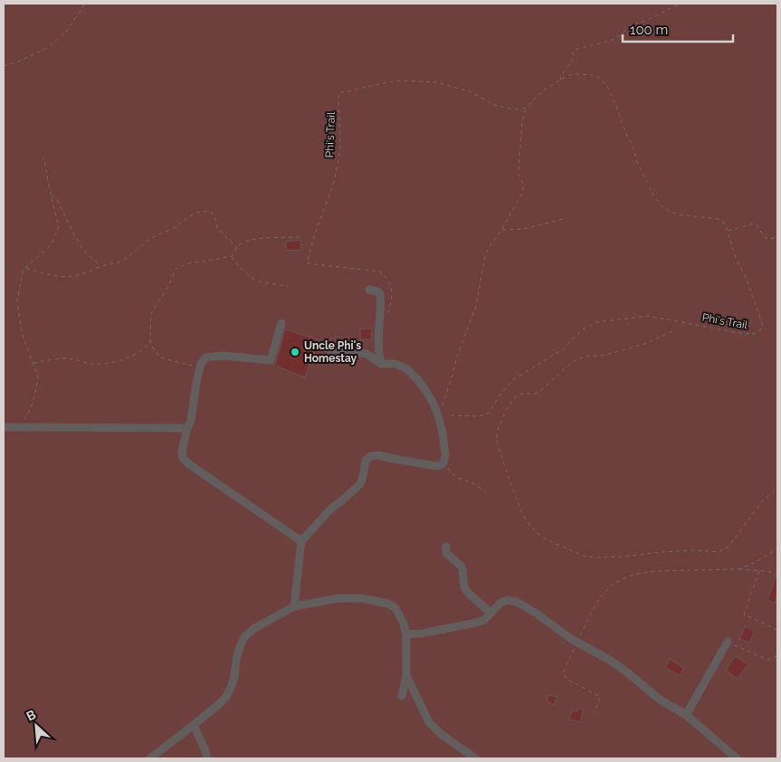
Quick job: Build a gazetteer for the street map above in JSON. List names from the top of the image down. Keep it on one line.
{"streets":{"path":["Phi's Trail"]},"places":["Uncle Phi's Homestay"],"scale_bar":"100 m","north":"top left"}
